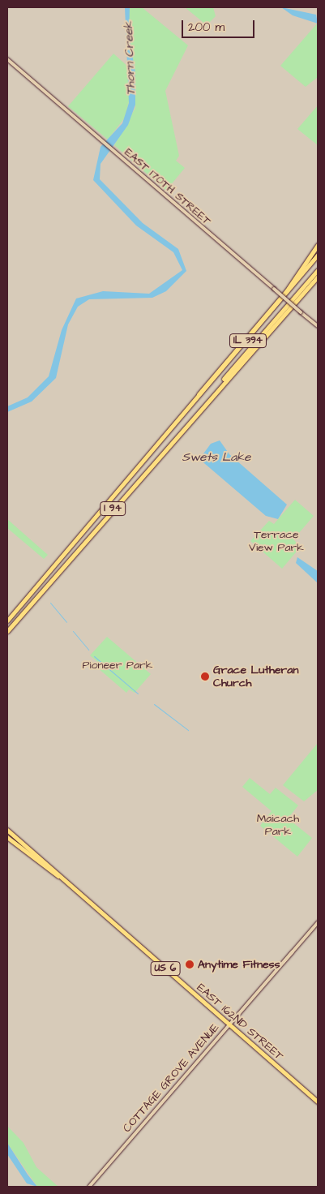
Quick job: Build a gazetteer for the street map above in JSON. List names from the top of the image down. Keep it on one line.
{"streets":{"highway":["IL 394","I 94"],"main road":["US 6","EAST 162ND STREET"],"street":["EAST 170TH STREET","COTTAGE GROVE AVENUE"]},"crossings":[["IL 394","I 94"],["EAST 162ND STREET","COTTAGE GROVE AVENUE"]],"water":["Thorn Creek","Swets Lake"],"parks":["Terrace View Park","Pioneer Park","Maicach Park"],"places":["Grace Lutheran Church","Anytime Fitness"],"scale_bar":"200 m"}
